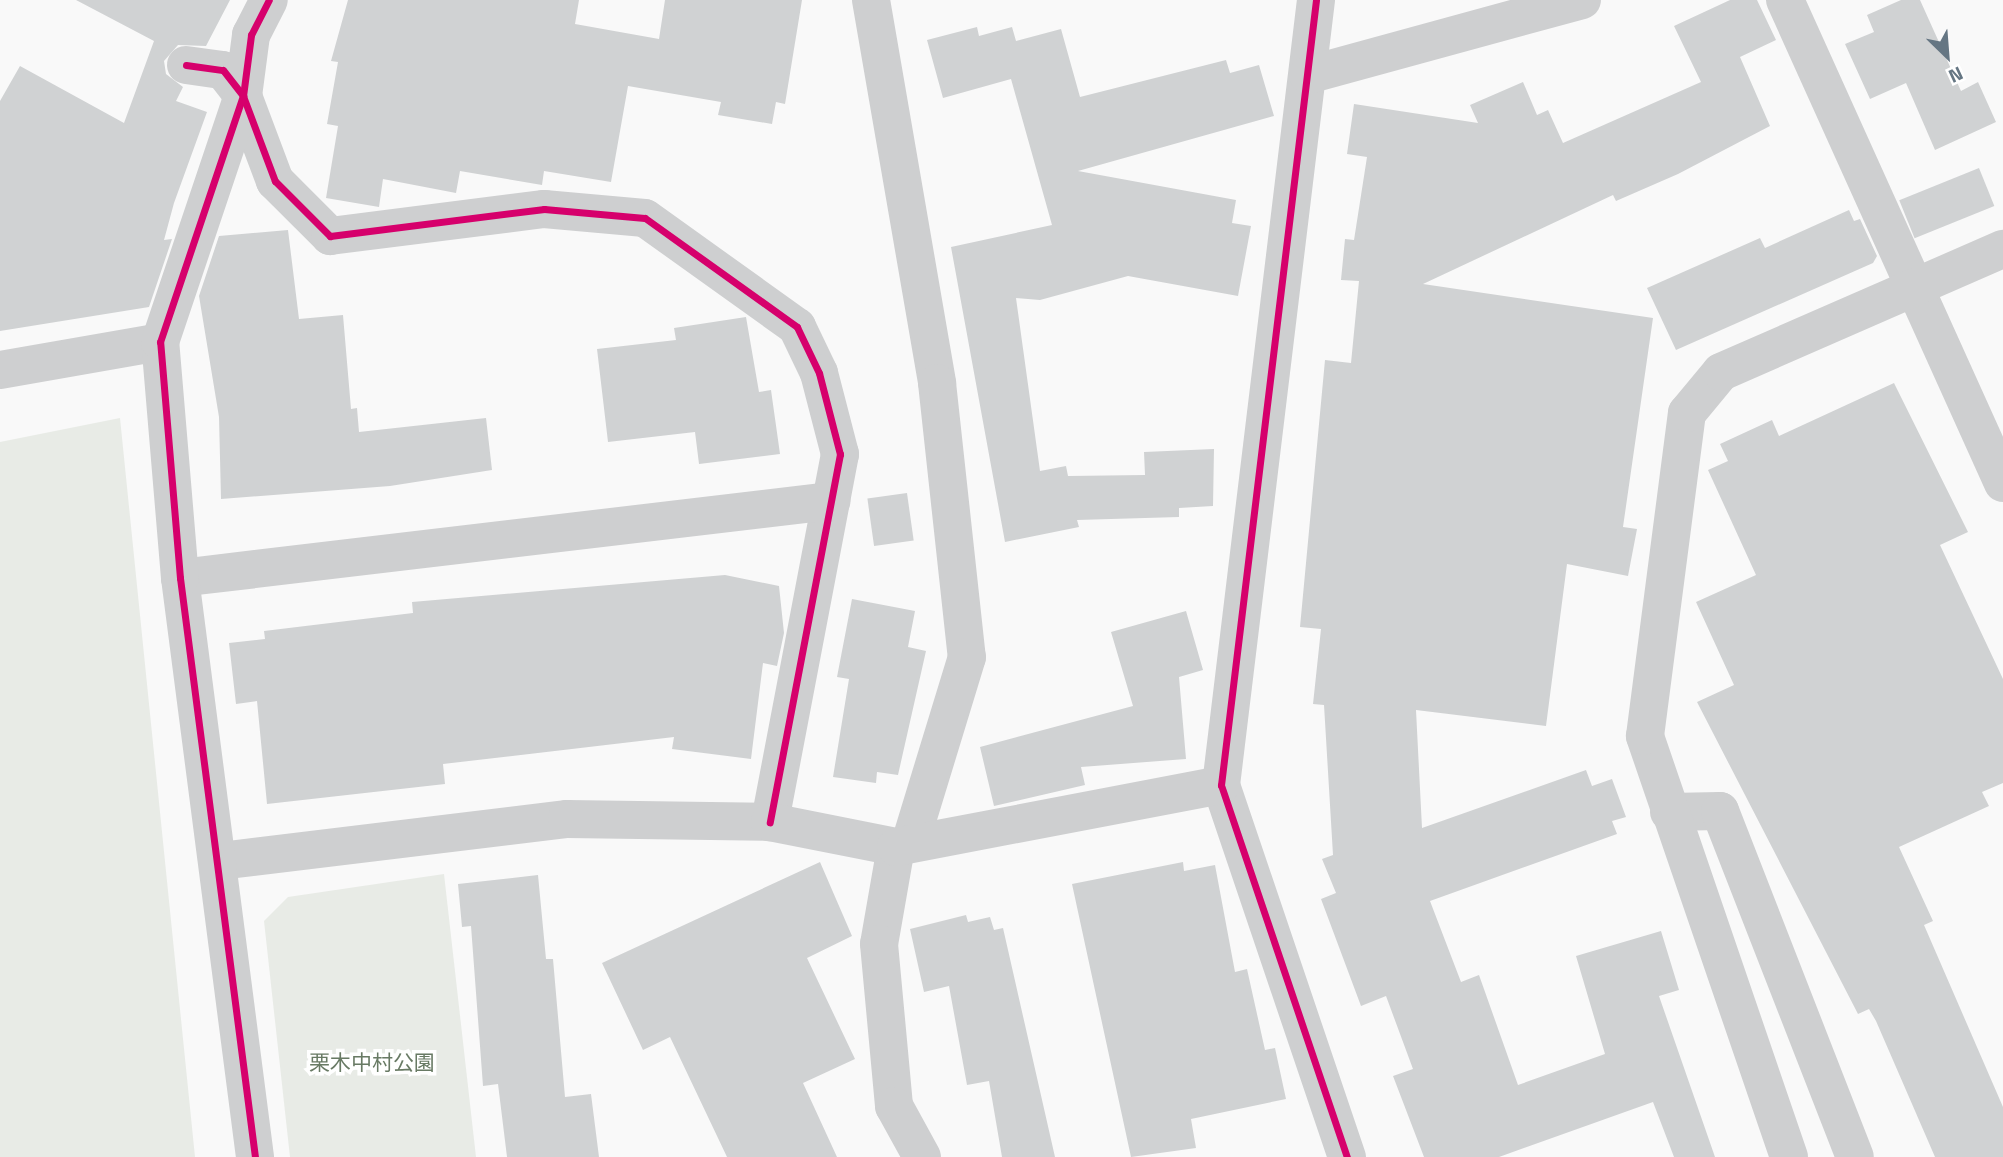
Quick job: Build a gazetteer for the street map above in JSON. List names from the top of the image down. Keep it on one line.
{"parks":["栗木中村公園"],"north":"bottom right"}
